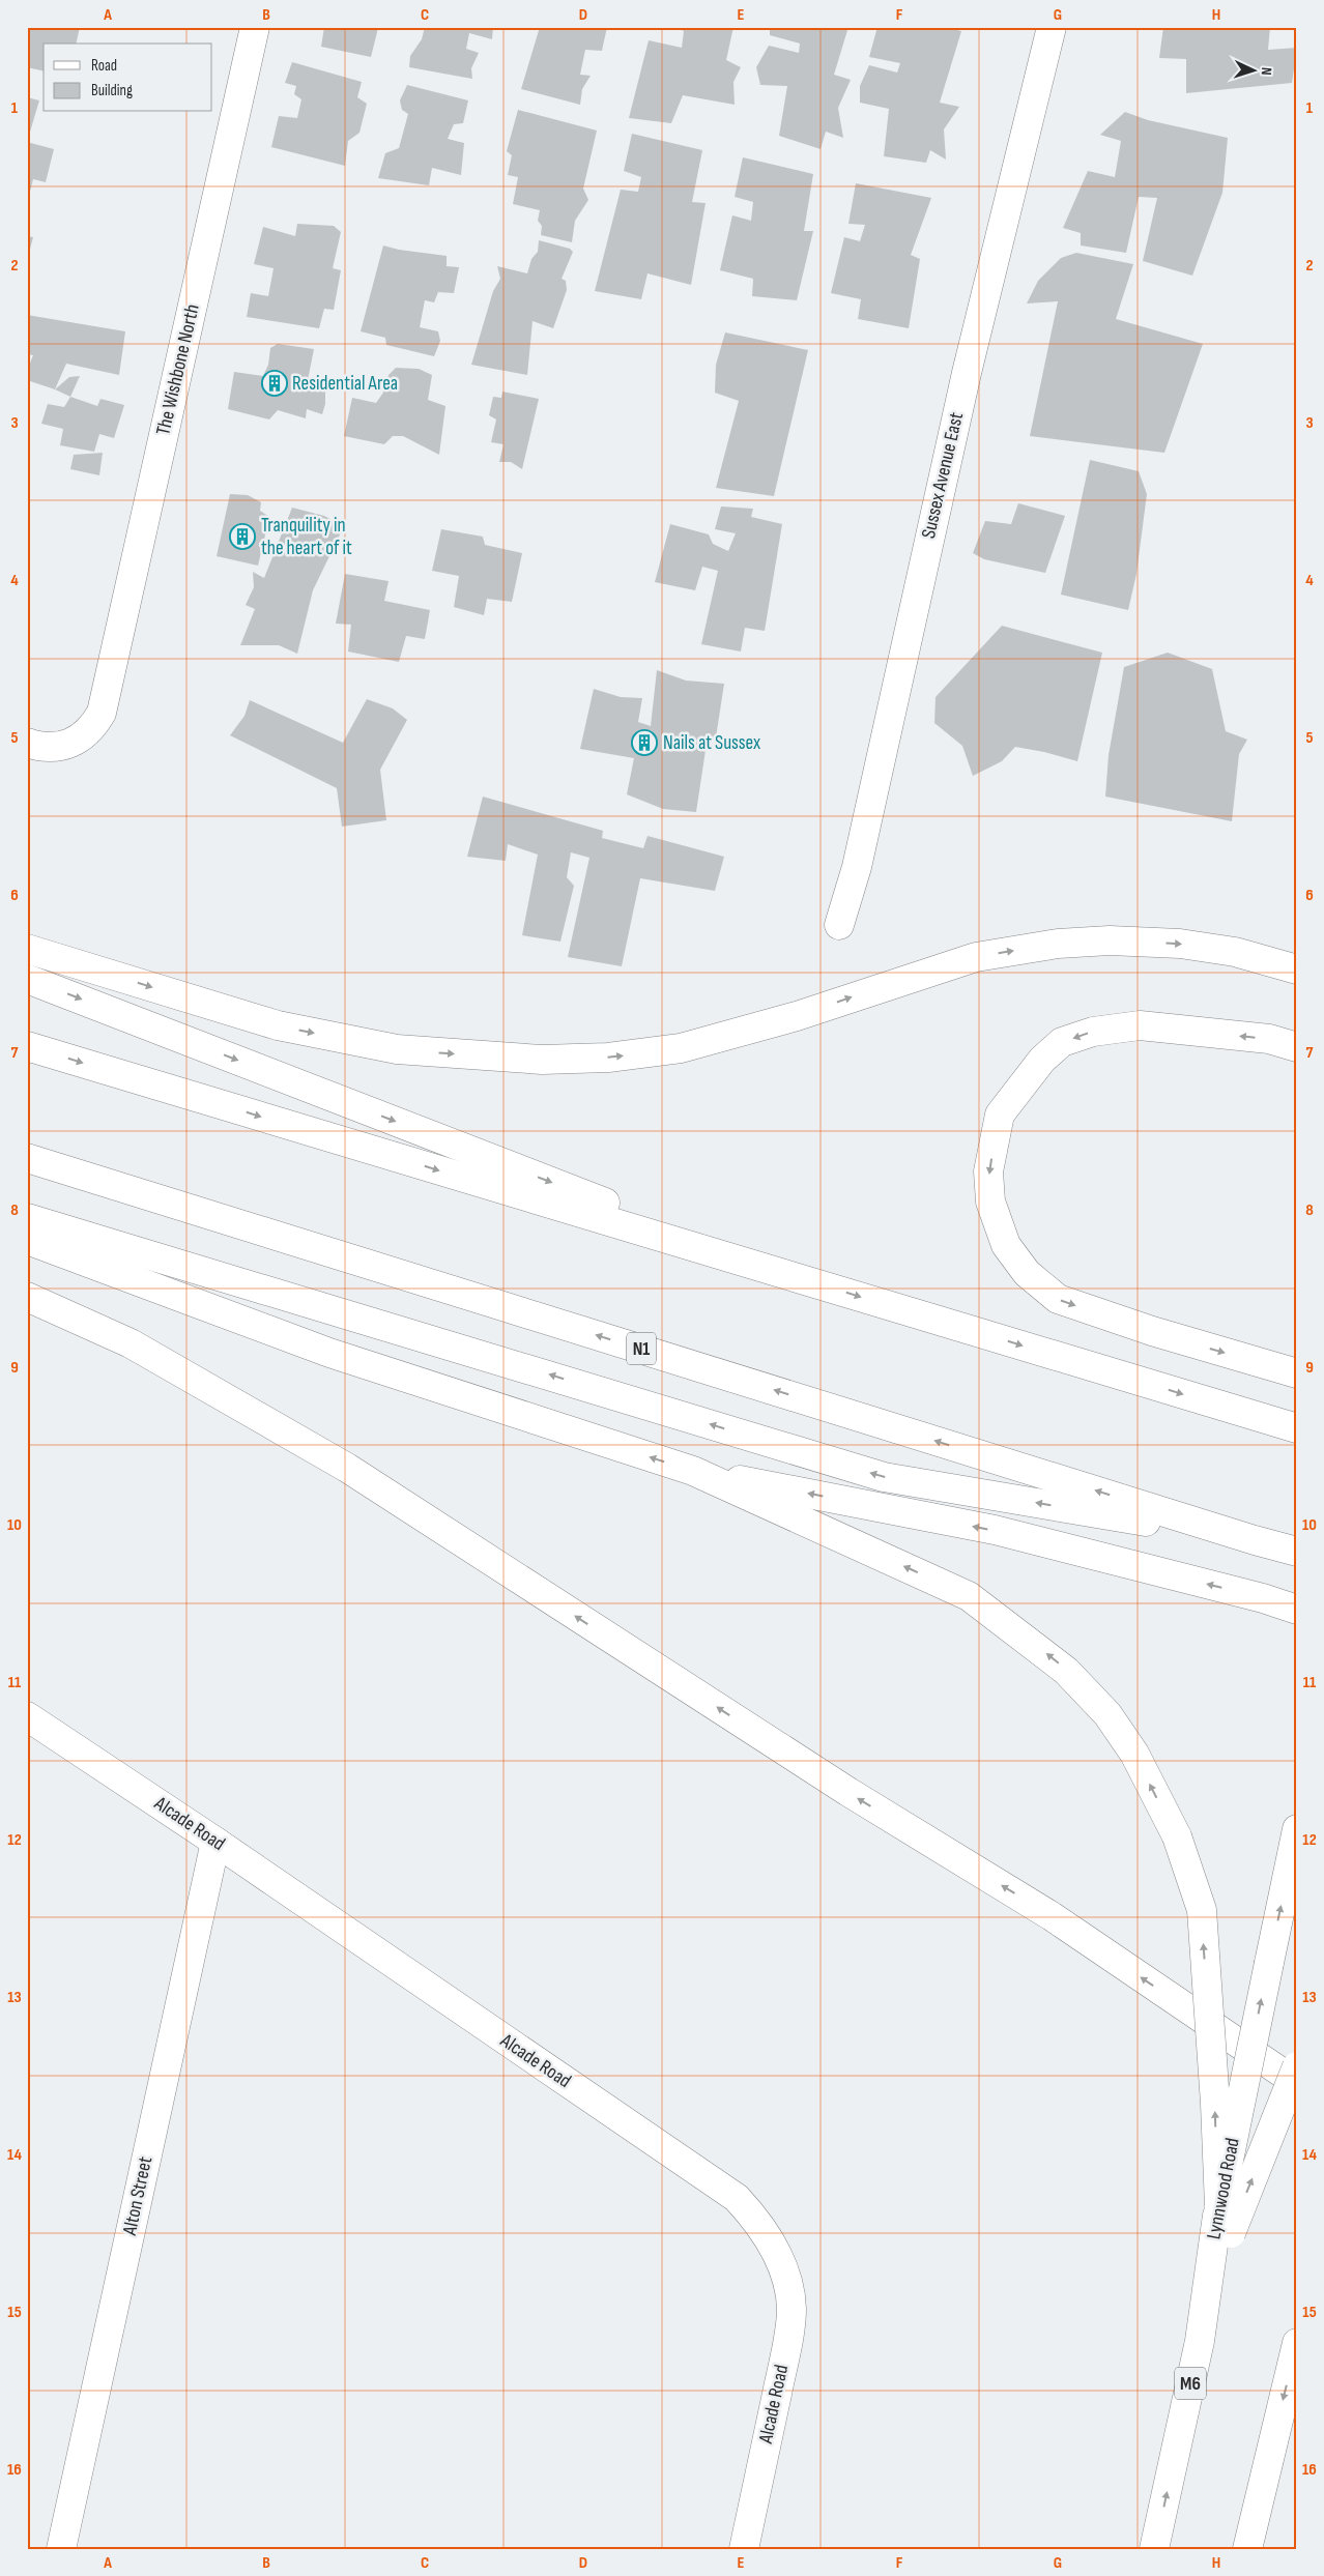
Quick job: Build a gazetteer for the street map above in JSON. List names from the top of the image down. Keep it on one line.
{"streets":{"main road":["The Wishbone North","Sussex Avenue East","N1","Alcade Road","Lynnwood Road","Alton Street","M6"]},"crossings":[["Alcade Road","Alton Street"]],"places":{"building":["Residential Area","Tranquility in the heart of it","Nails at Sussex"]},"legend":["Road","Building"],"north":"right","grid":{"columns":["A","B","C","D","E","F","G","H"],"rows":["1","2","3","4","5","6","7","8","9","10","11","12","13","14","15","16"]}}
